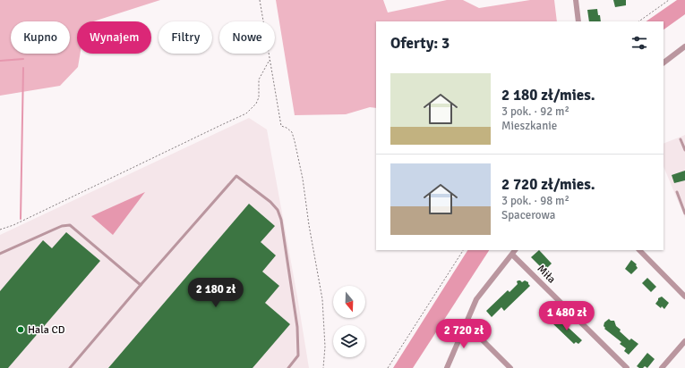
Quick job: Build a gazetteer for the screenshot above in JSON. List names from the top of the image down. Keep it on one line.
{"streets":{"street":["Miła"]},"places":["Hala CD"],"north":"bottom","page":{"chip":["Kupno","Wynajem","Filtry","Nowe"],"heading":"Oferty: 3","list":[{"name":"2 180 zł/mies.","note":"3 pok. · 92 m² · Mieszkanie"},{"name":"2 720 zł/mies.","note":"3 pok. · 98 m² · Spacerowa"}],"price":["2 180 zł","1 480 zł","2 720 zł"]}}
